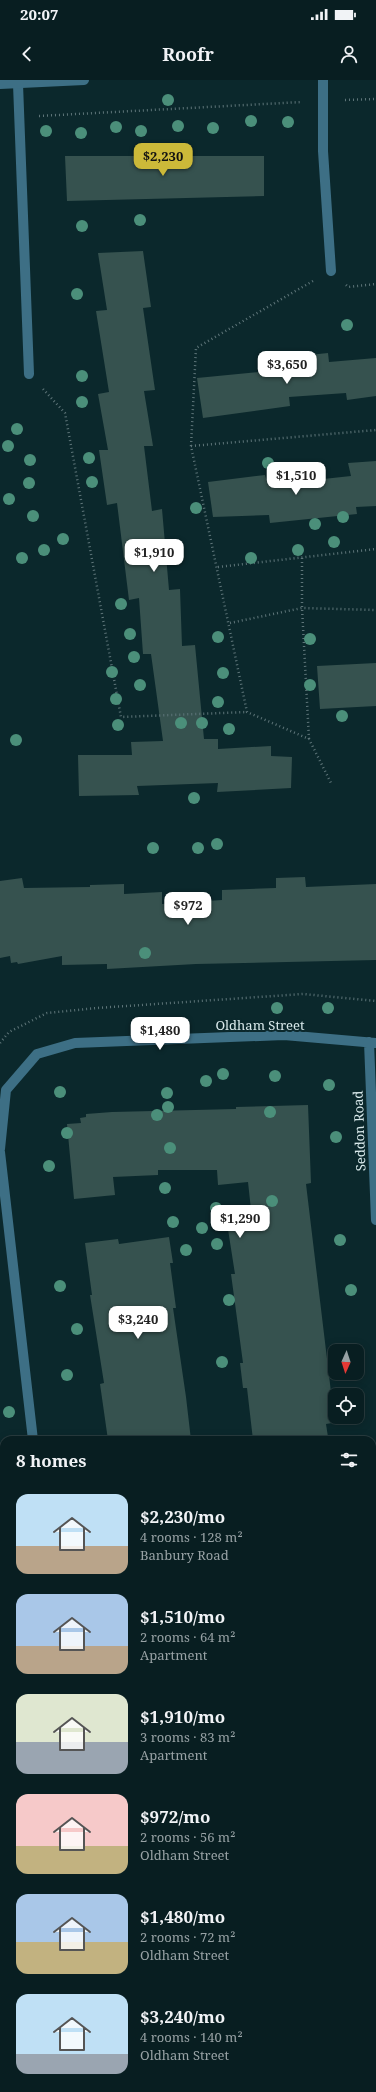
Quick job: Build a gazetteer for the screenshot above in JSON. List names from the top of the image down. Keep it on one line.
{"streets":{"street":["Oldham Street","Seddon Road"]},"crossings":[["Oldham Street","Seddon Road"]],"north":"bottom","page":{"status":"20:07","header":"Roofr","price":["$2,230","$3,650","$1,510","$1,910","$972","$1,480","$1,290","$3,240"],"heading":"8 homes","list":[{"name":"$2,230/mo","note":"4 rooms · 128 m² · Banbury Road"},{"name":"$1,510/mo","note":"2 rooms · 64 m² · Apartment"},{"name":"$1,910/mo","note":"3 rooms · 83 m² · Apartment"},{"name":"$972/mo","note":"2 rooms · 56 m² · Oldham Street"},{"name":"$1,480/mo","note":"2 rooms · 72 m² · Oldham Street"},{"name":"$3,240/mo","note":"4 rooms · 140 m² · Oldham Street"}]}}
